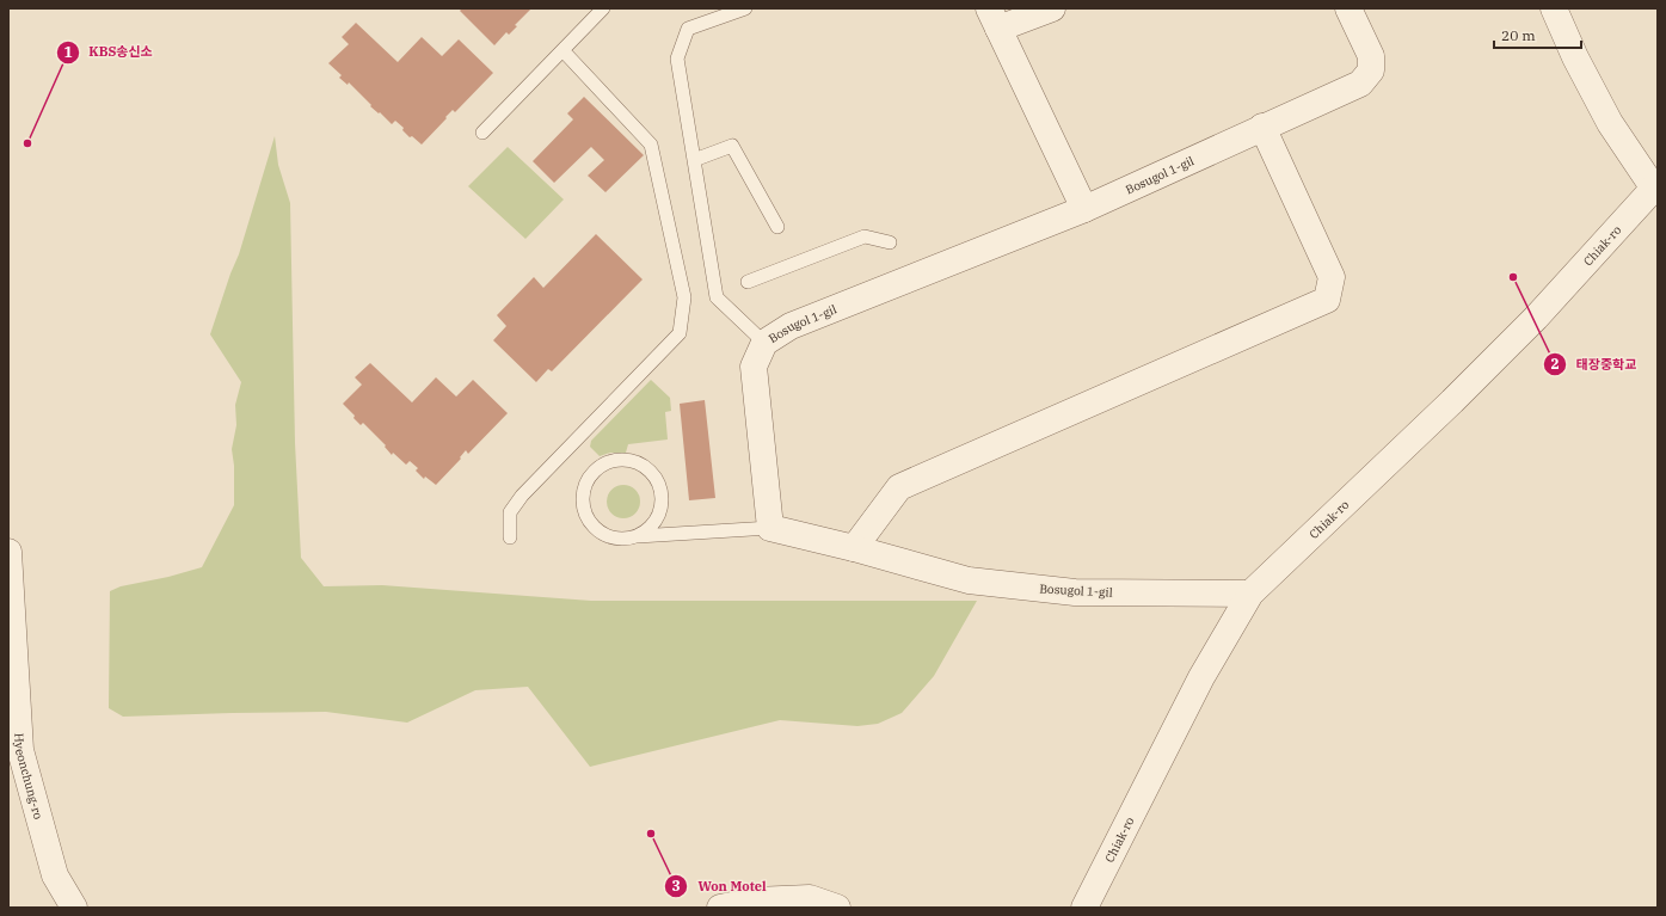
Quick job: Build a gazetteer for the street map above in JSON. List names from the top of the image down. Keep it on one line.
{"streets":{"street":["Bosugol 1-gil","Chiak-ro","Hyeonchung-ro"]},"crossings":[["Bosugol 1-gil","Chiak-ro"]],"places":["KBS송신소","태장중학교","Won Motel"],"scale_bar":"20 m"}
